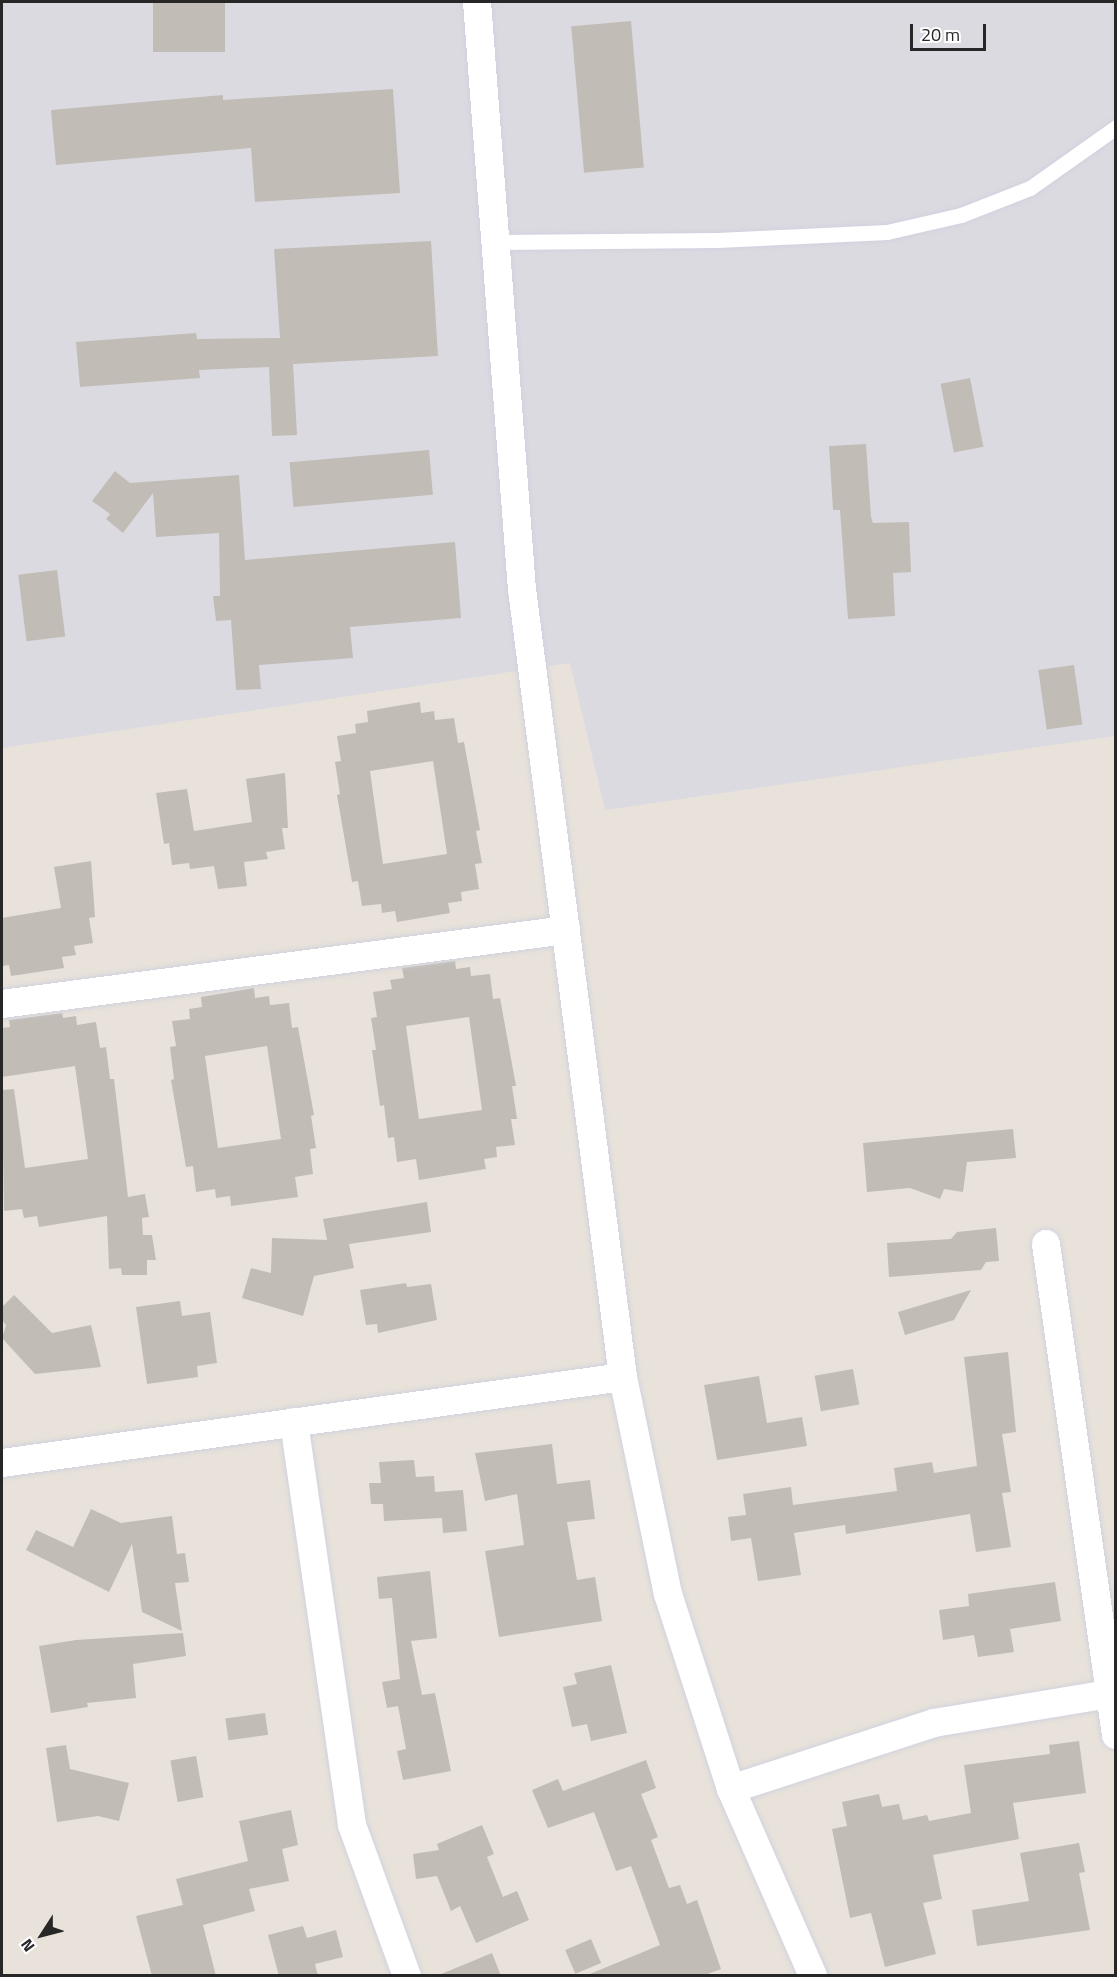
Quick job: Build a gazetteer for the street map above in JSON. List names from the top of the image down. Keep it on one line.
{"scale_bar":"20 m","north":"bottom left"}
